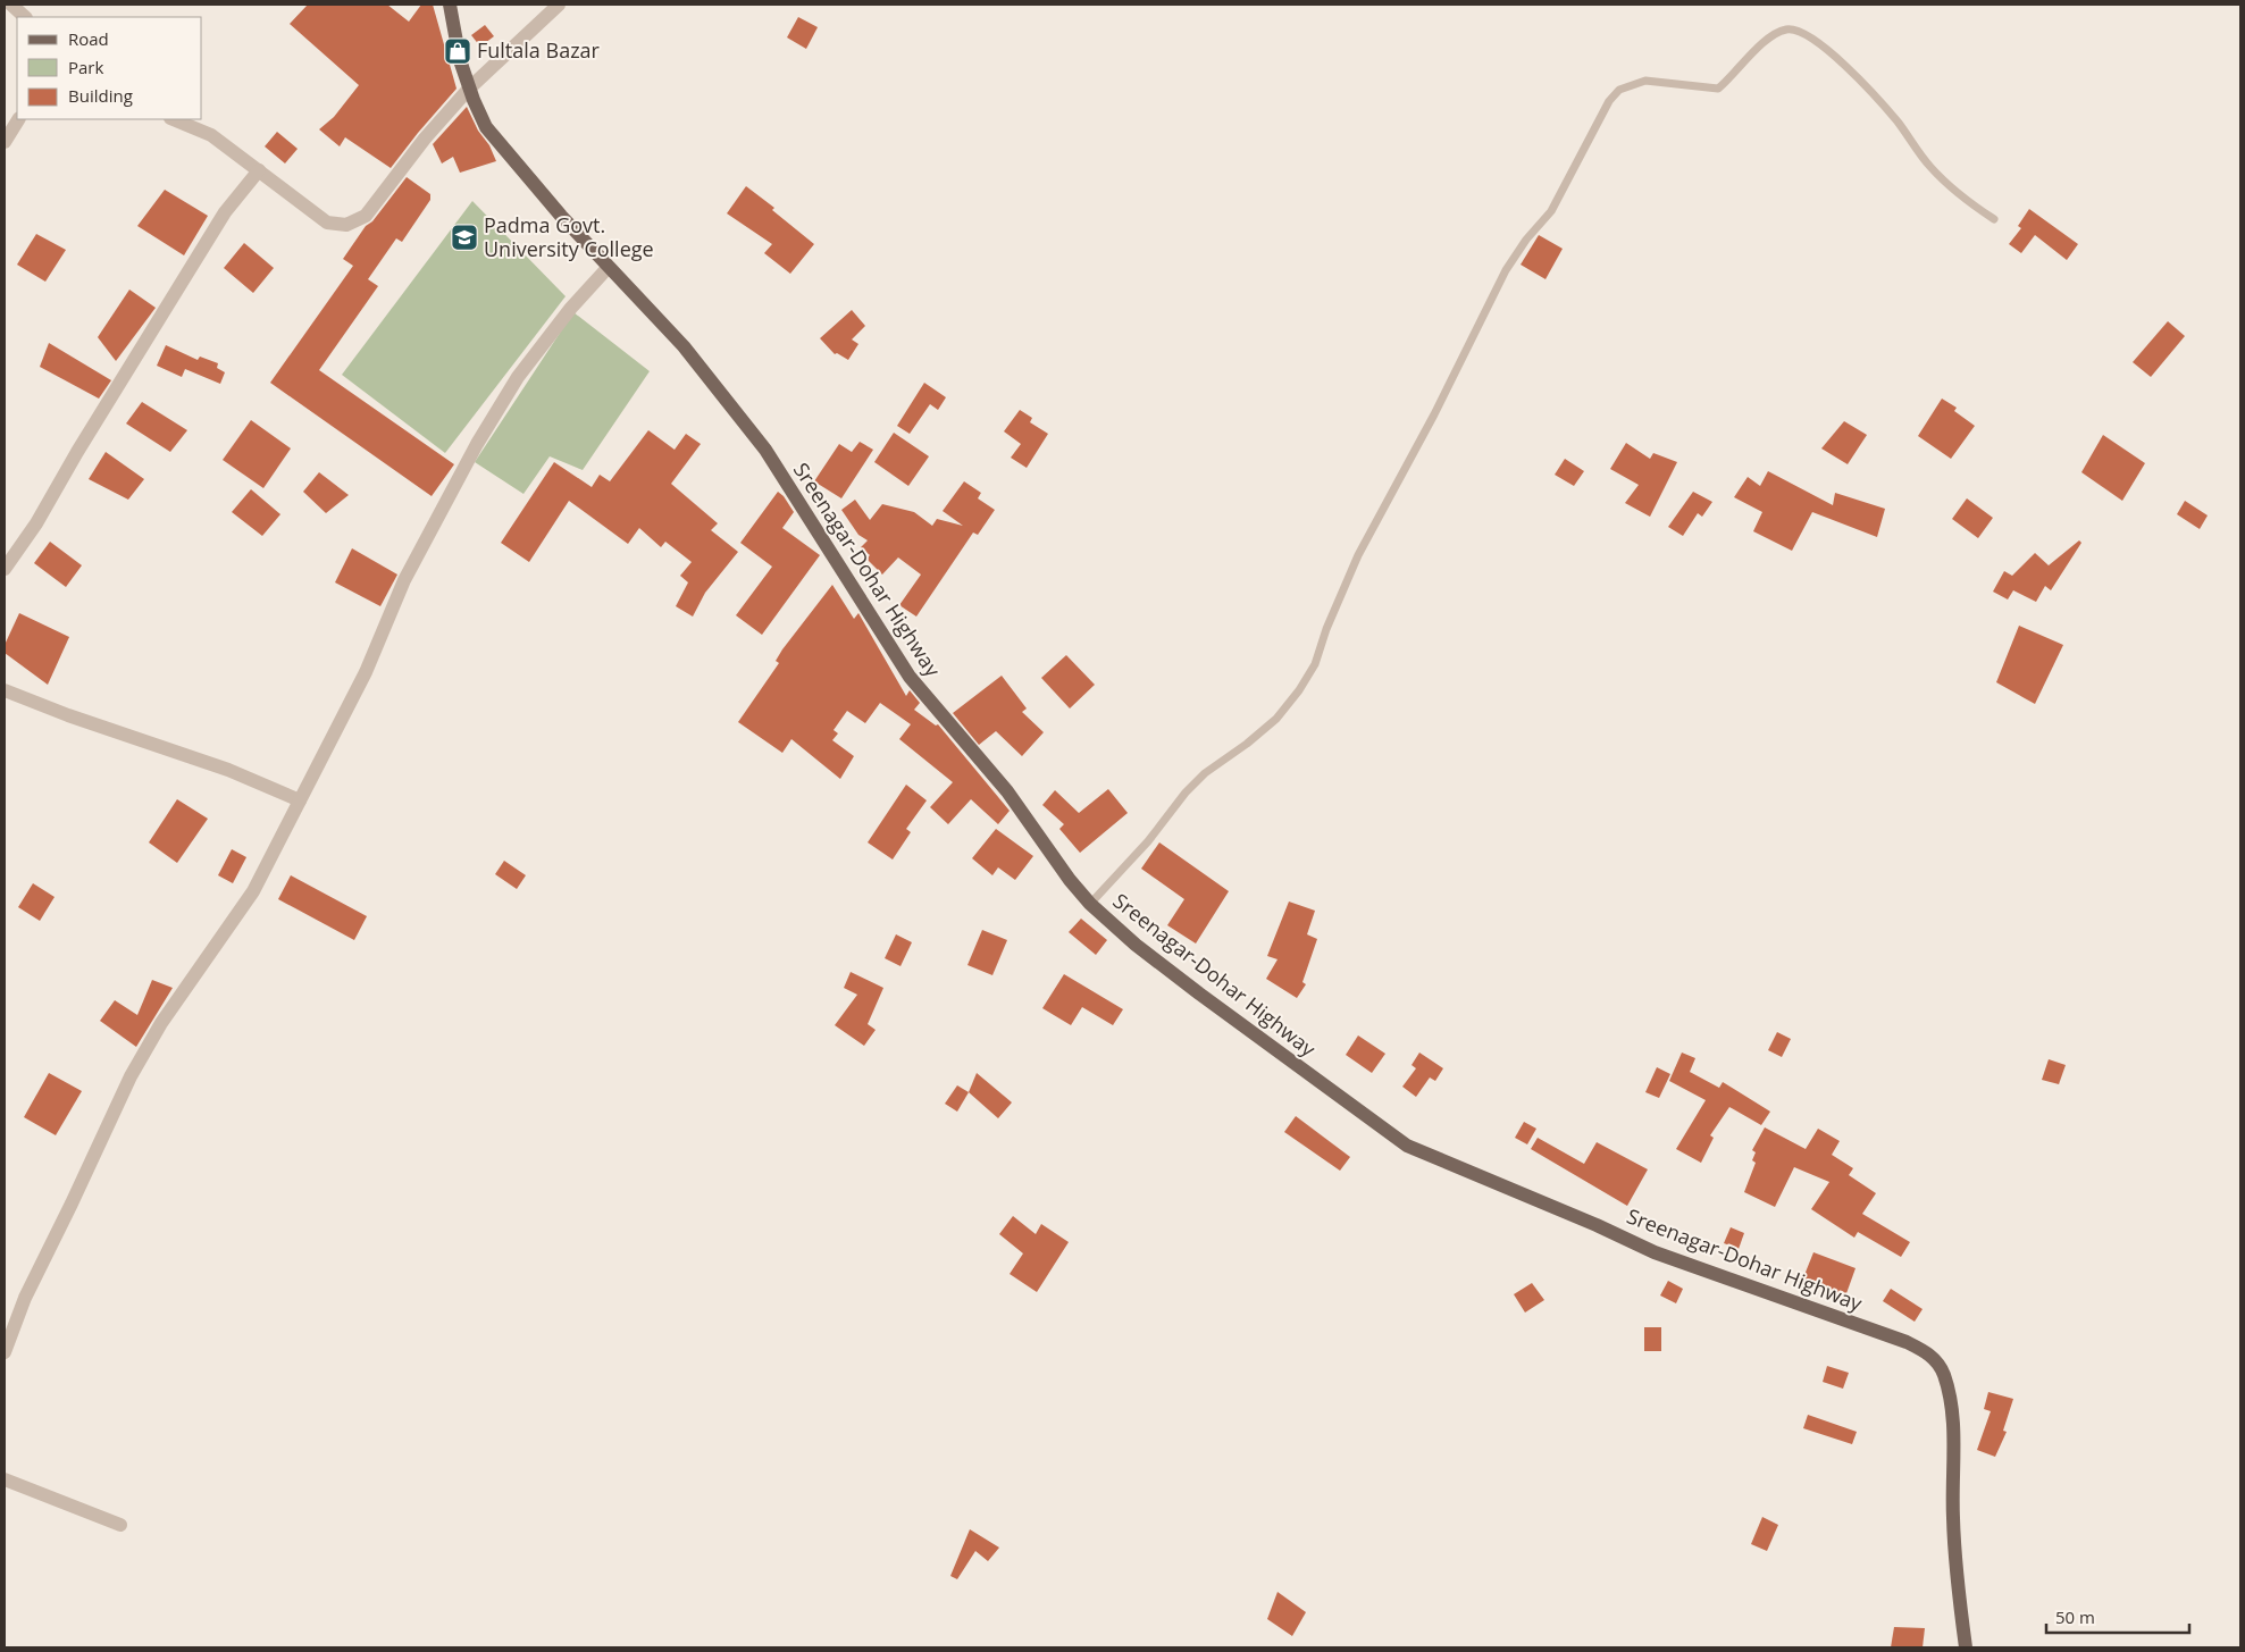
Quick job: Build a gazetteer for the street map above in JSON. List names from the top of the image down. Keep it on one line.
{"streets":{"main road":["Sreenagar-Dohar Highway"]},"places":{"shop":["Fultala Bazar"],"school or university":["Padma Govt. University College"]},"legend":["Road","Park","Building"],"scale_bar":"50 m"}
